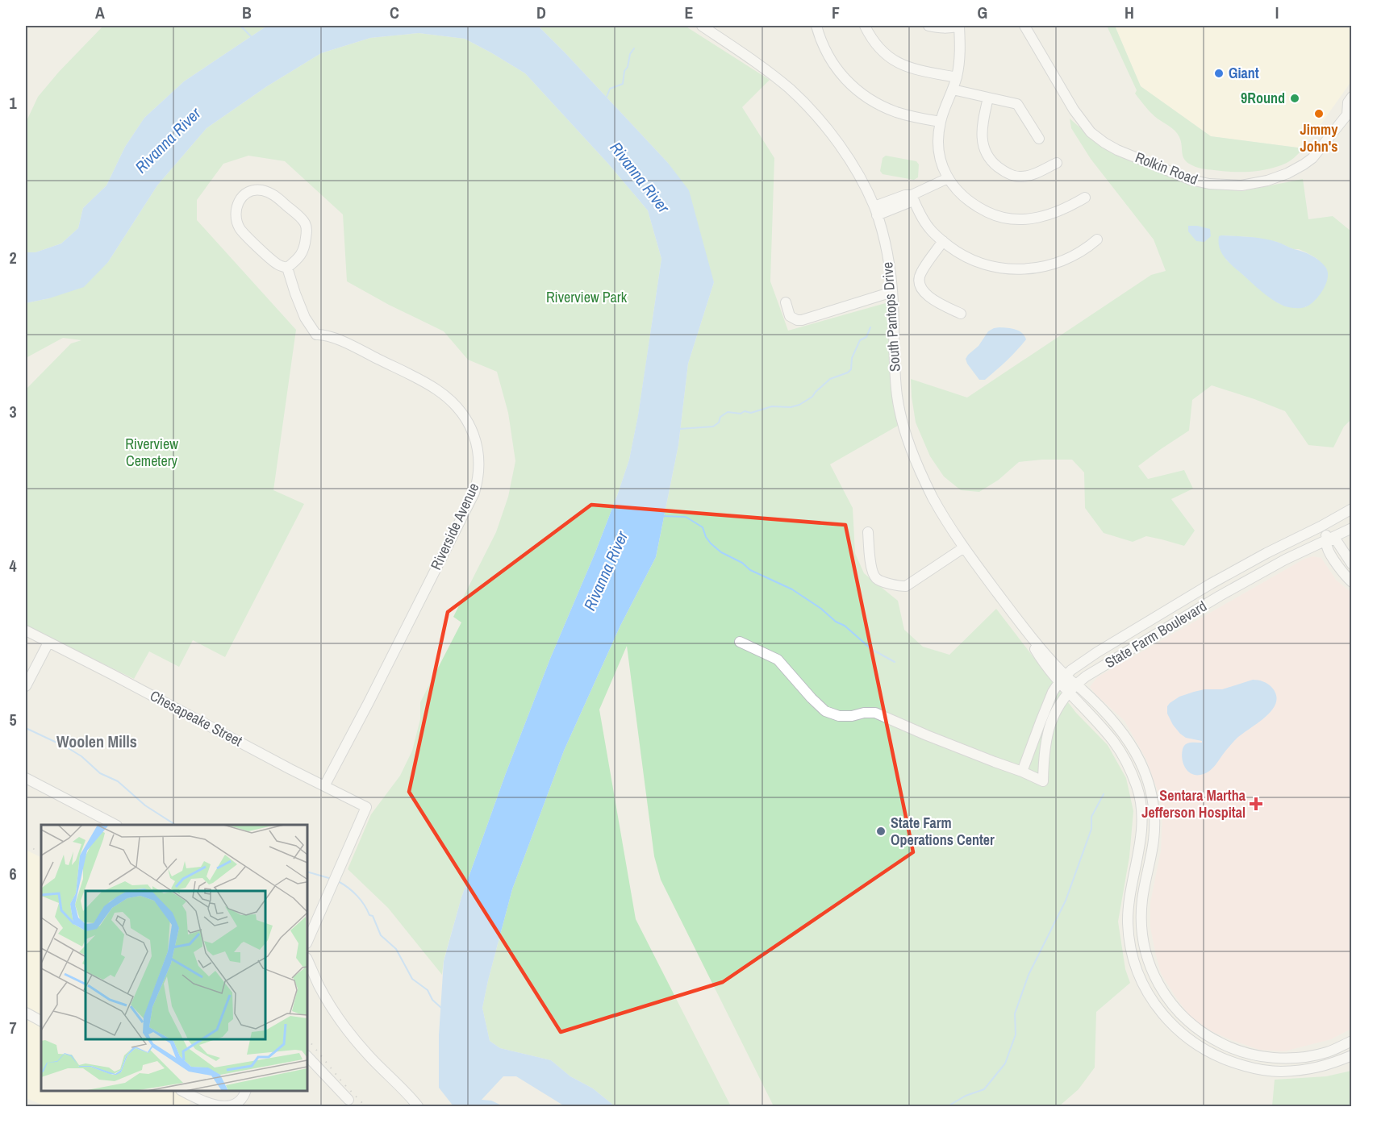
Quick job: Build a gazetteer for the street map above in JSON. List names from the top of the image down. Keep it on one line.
{"streets":{"street":["Rolkin Road","South Pantops Drive","Riverside Avenue","State Farm Boulevard","Chesapeake Street"]},"crossings":[["South Pantops Drive","State Farm Boulevard"],["Riverside Avenue","Chesapeake Street"]],"districts":["Woolen Mills"],"water":["Rivanna River"],"parks":["Riverview Park","Riverview Cemetery"],"places":{"other":["Giant","9Round","Jimmy John's","State Farm Operations Center"],"health":["Sentara Martha Jefferson Hospital"]},"grid":{"columns":["A","B","C","D","E","F","G","H","I"],"rows":["1","2","3","4","5","6","7"]}}
